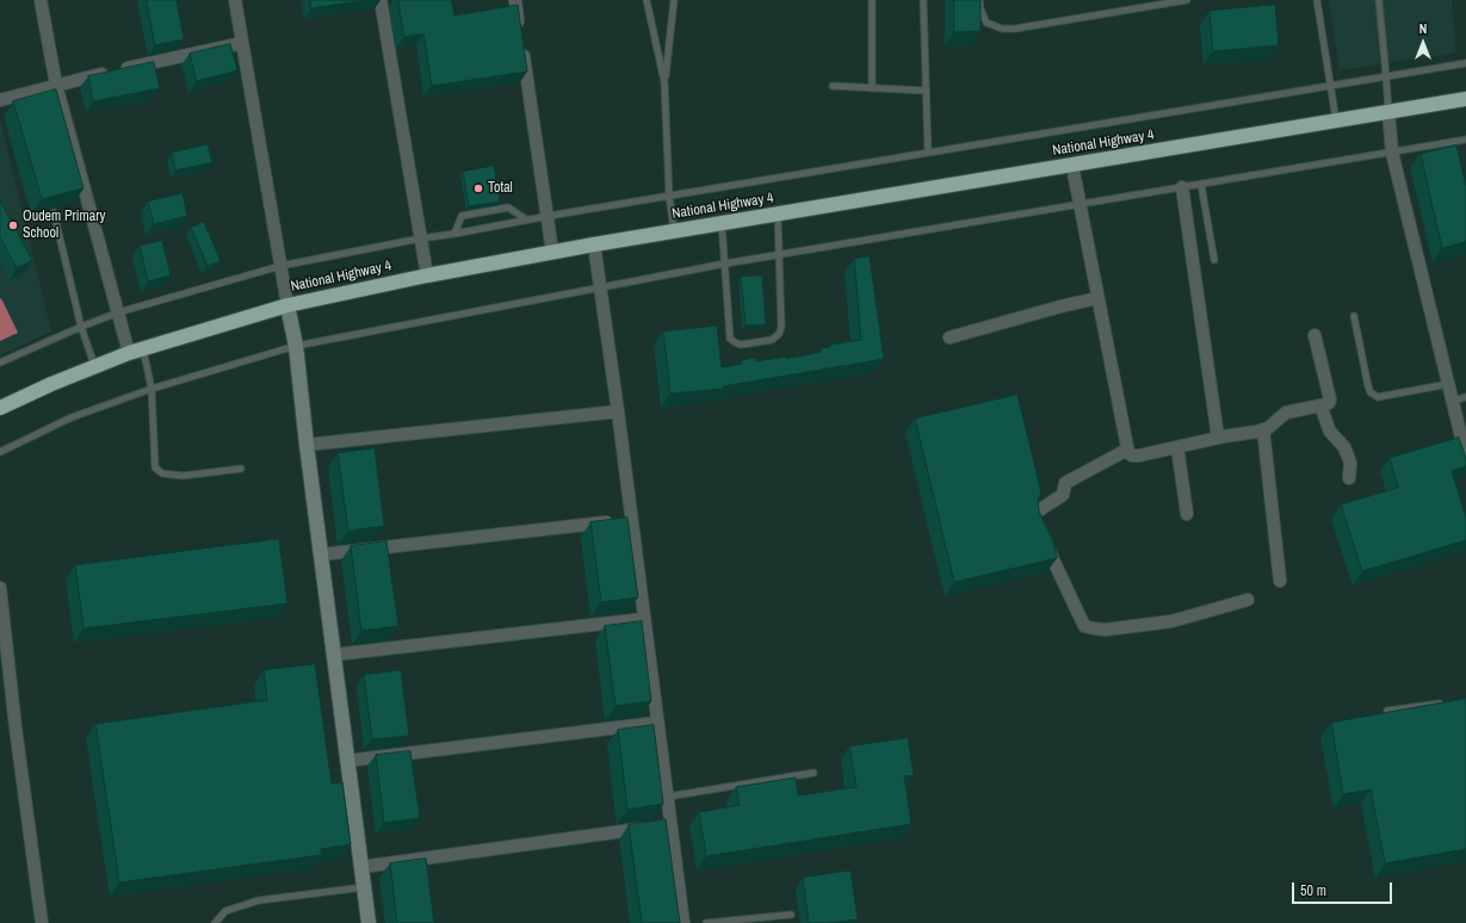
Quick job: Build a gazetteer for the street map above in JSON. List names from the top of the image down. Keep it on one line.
{"streets":{"highway":["National Highway 4"]},"places":["Total","Oudem Primary School"],"scale_bar":"50 m","north":"top"}
